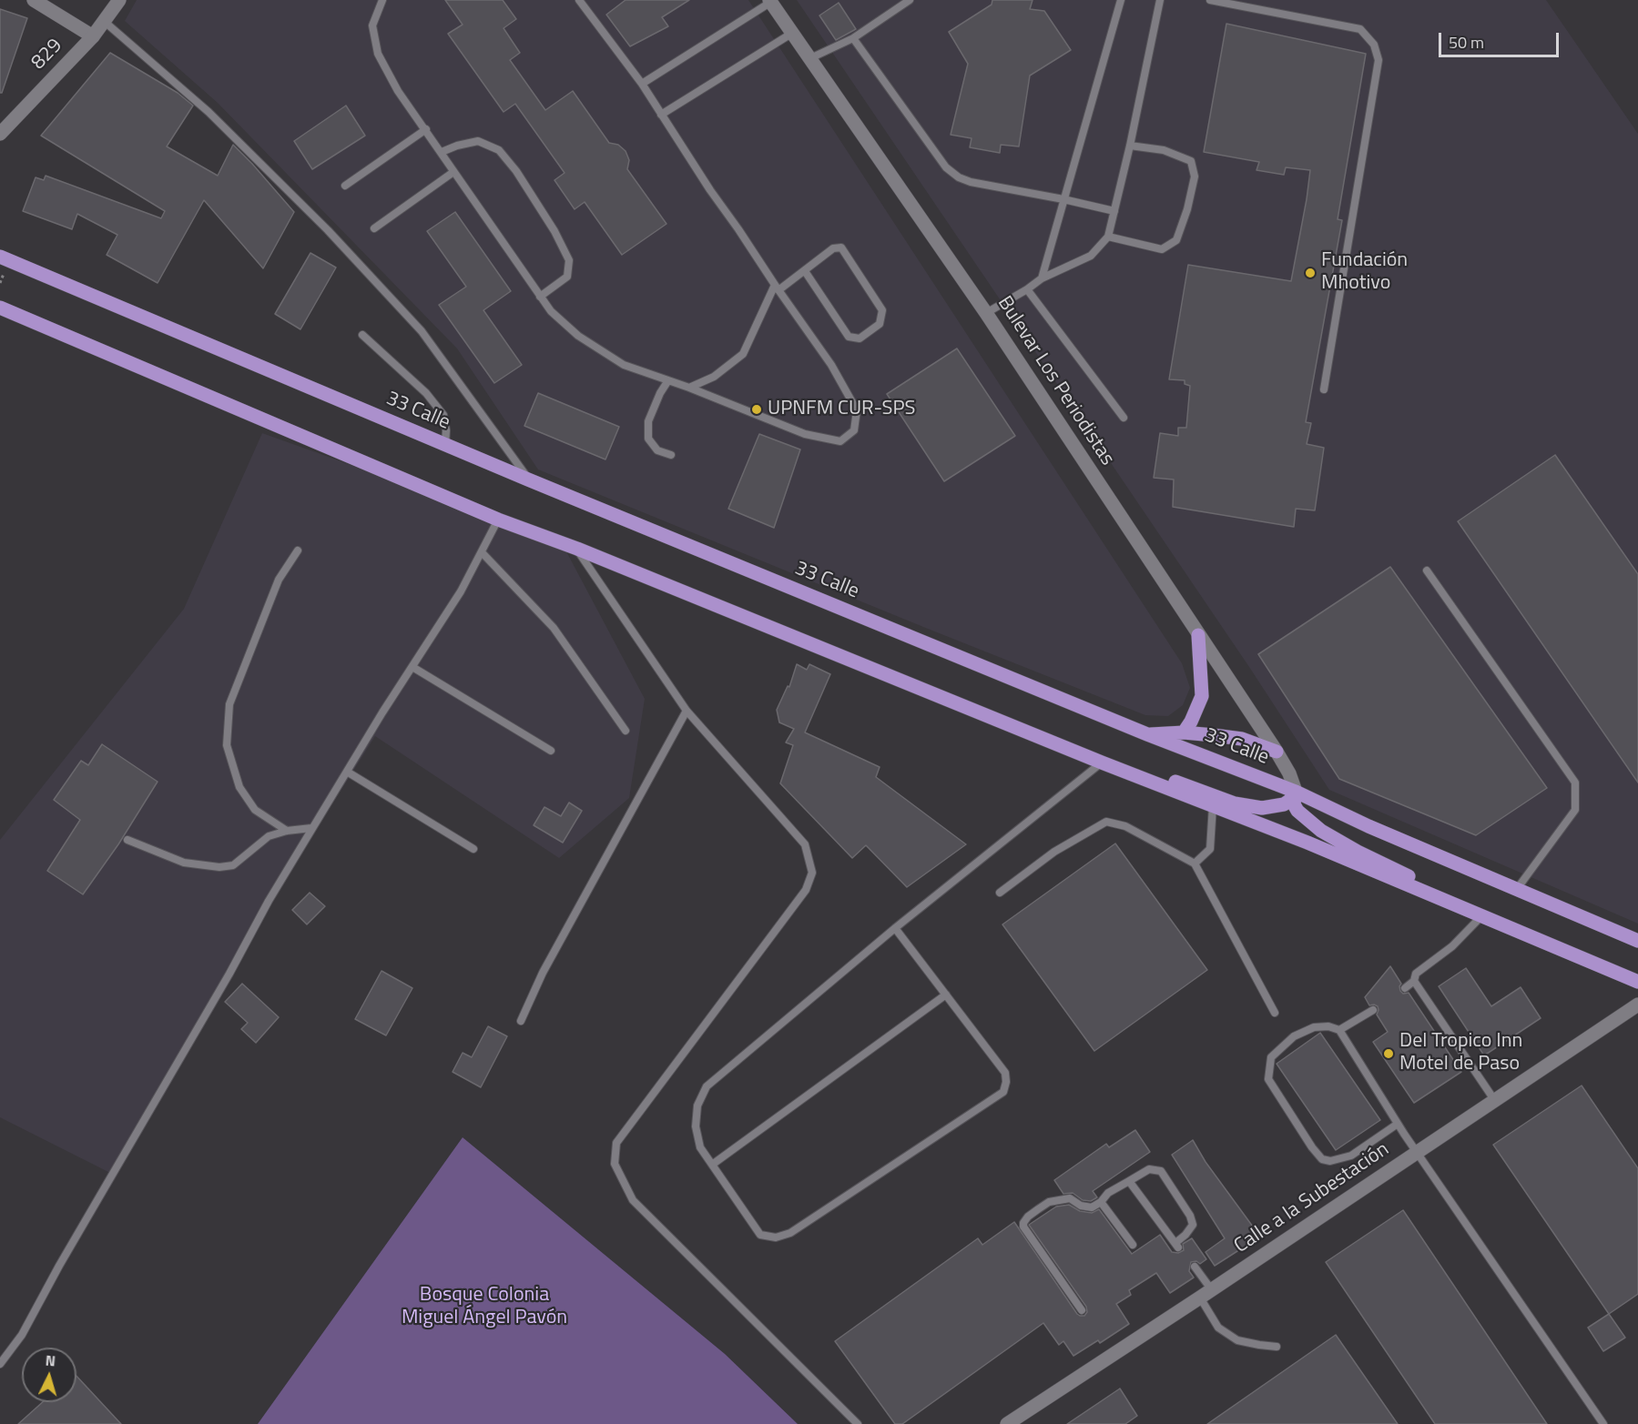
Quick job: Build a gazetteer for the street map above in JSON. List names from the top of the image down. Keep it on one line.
{"streets":{"main road":["33 Calle"],"street":["829","Bulevar Los Periodistas","Calle a la Subestación"]},"crossings":[["Bulevar Los Periodistas","33 Calle"]],"parks":["Bosque Colonia Miguel Ángel Pavón"],"places":["Fundación Mhotivo","UPNFM CUR-SPS","Del Tropico Inn Motel de Paso"],"scale_bar":"50 m","north":"top"}
